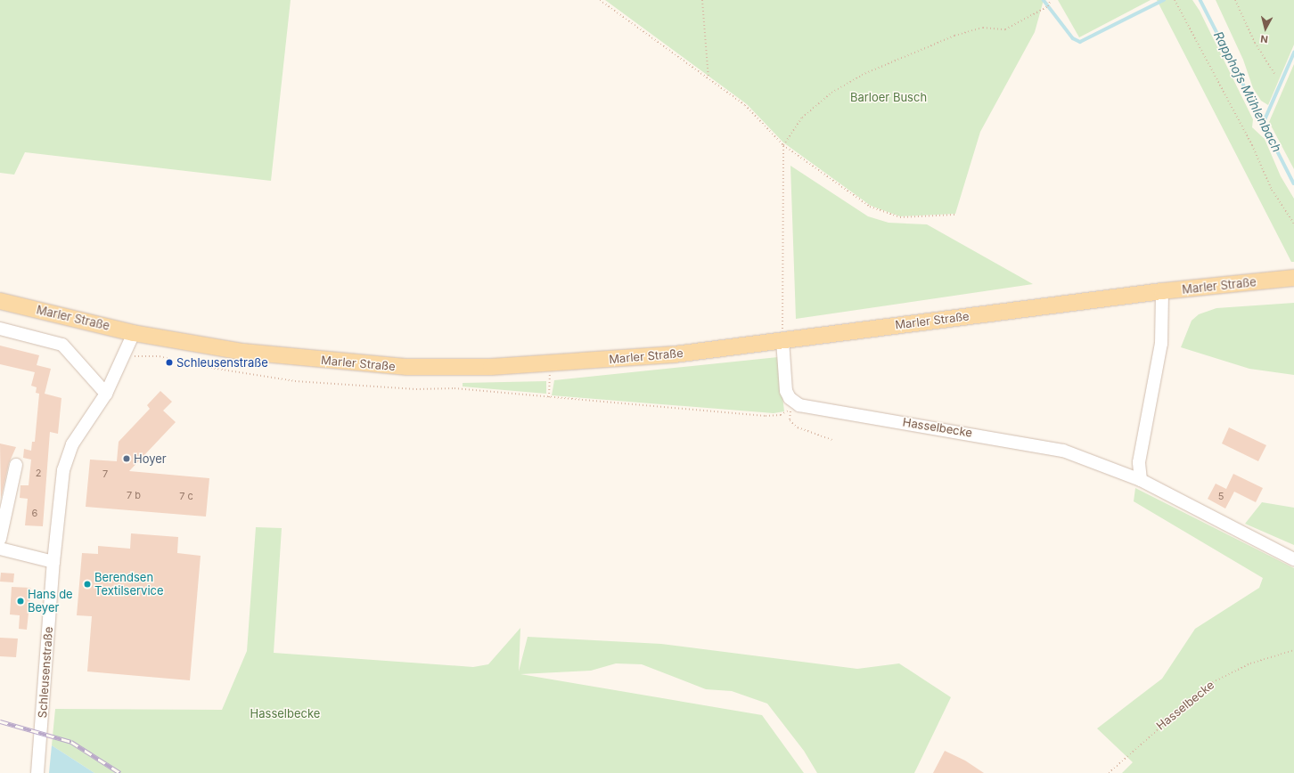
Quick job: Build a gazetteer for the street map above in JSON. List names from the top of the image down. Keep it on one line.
{"streets":{"main road":["Marler Straße"],"street":["Hasselbecke","Schleusenstraße"]},"crossings":[["Marler Straße","Schleusenstraße"]],"water":["Rapphofs Mühlenbach"],"parks":["Barloer Busch","Hasselbecke"],"places":["Schleusenstraße","Hoyer","Berendsen Textilservice","Hans de Beyer"],"house_numbers":["2","7","7 b","7 c","5","6"],"north":"bottom"}
